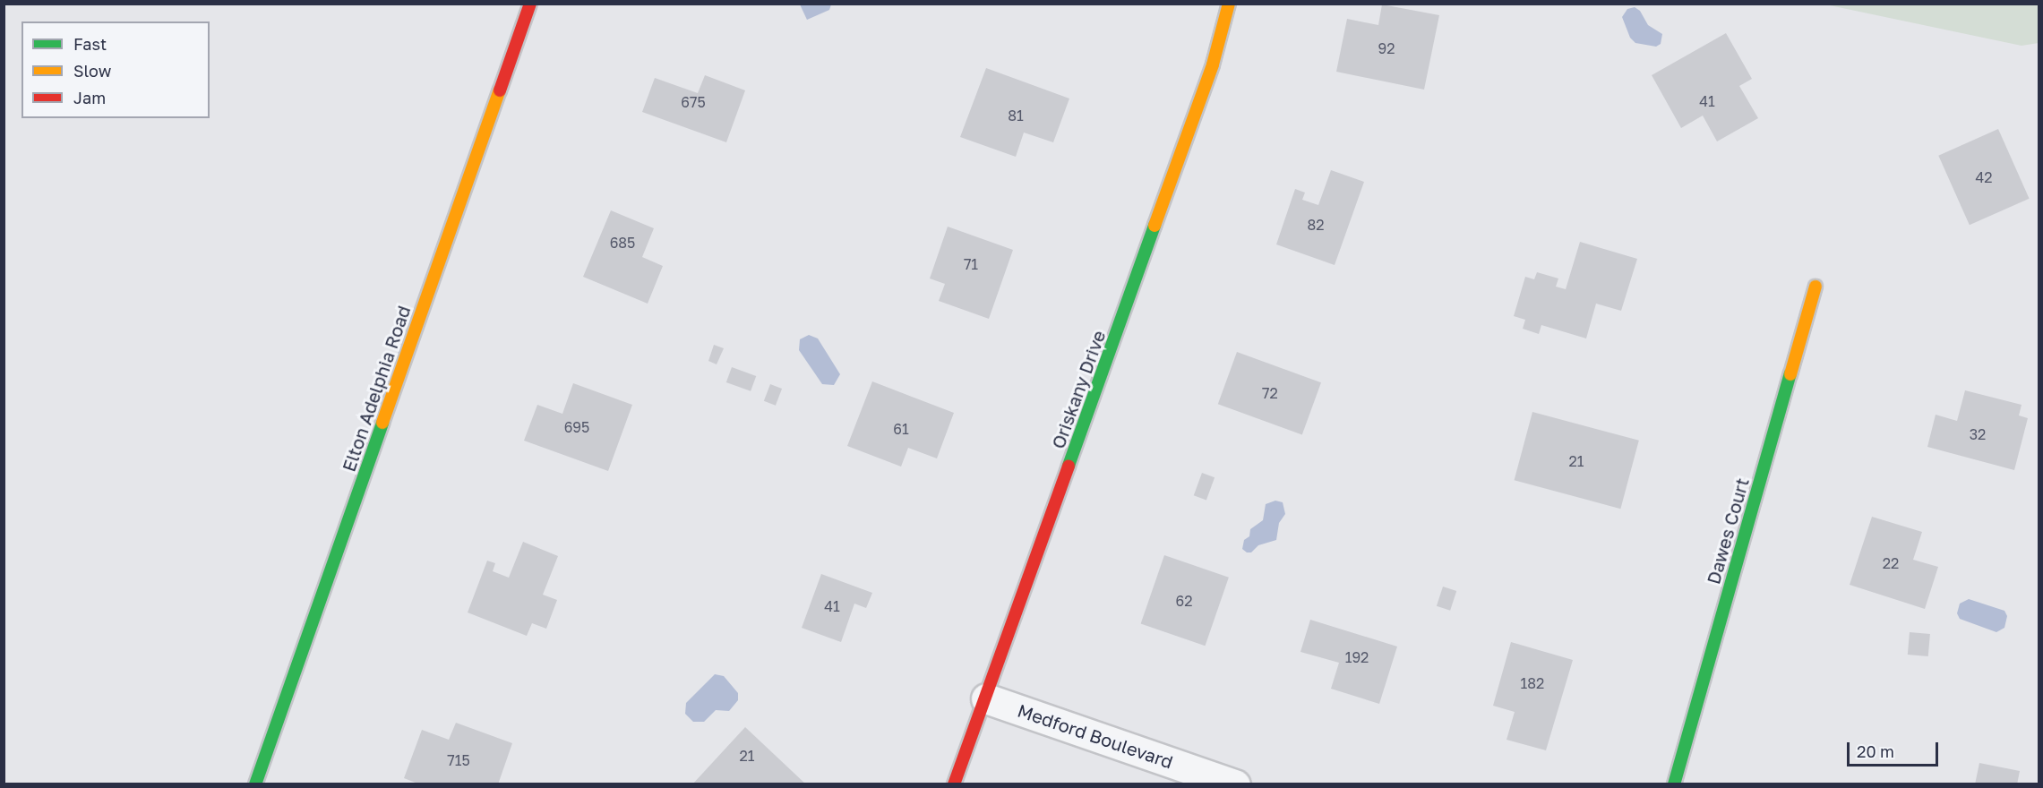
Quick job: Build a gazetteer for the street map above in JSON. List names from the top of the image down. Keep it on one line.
{"streets":{"street":["Elton Adelphia Road","Oriskany Drive","Dawes Court","Medford Boulevard"]},"crossings":[["Oriskany Drive","Medford Boulevard"]],"house_numbers":["92","41","675","81","42","82","685","71","72","695","61","32","21","22","62","41","192","182","21","715"],"legend":["Fast","Slow","Jam"],"scale_bar":"20 m"}
